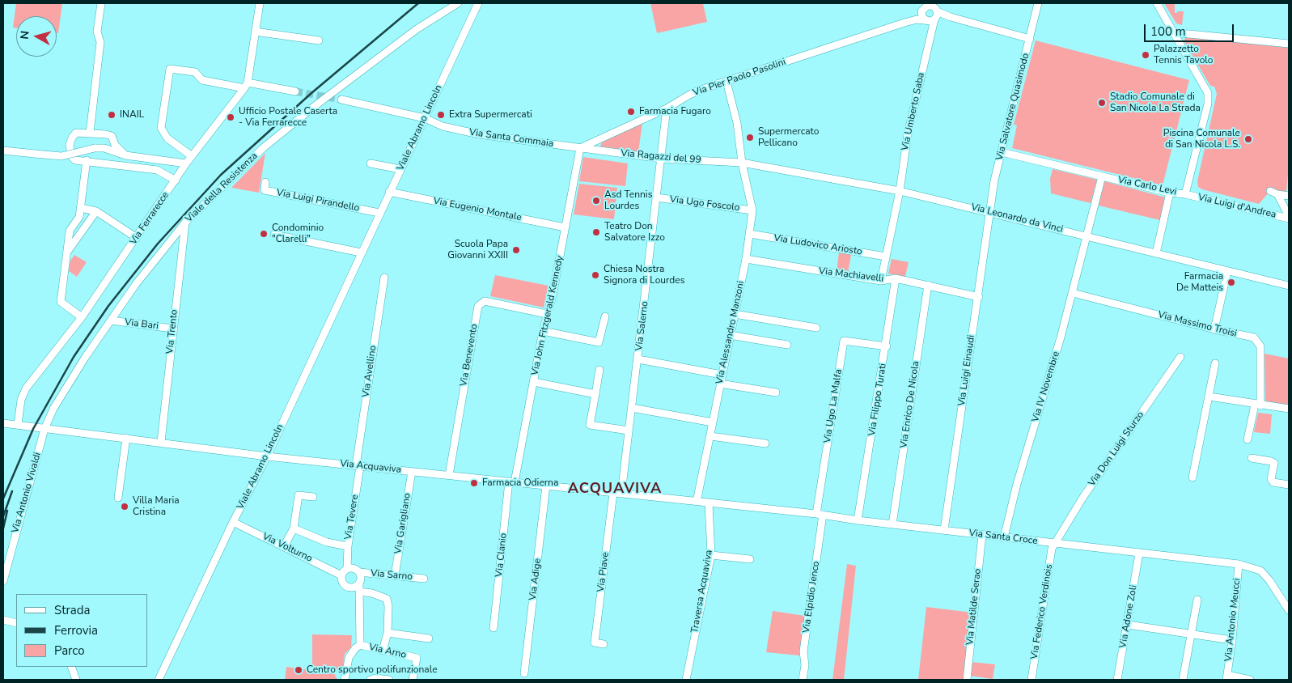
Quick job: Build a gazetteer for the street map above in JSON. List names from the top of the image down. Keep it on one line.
{"streets":{"street":["Via Pier Paolo Pasolini","Via Salvatore Quasimodo","Via Umberto Saba","Viale Abramo Lincoln","Via Santa Commaia","Via Ragazzi del 99","Via Carlo Levi","Viale della Resistenza","Via Luigi Pirandello","Via Ugo Foscolo","Via Luigi d'Andrea","Via Eugenio Montale","Via Ferrarecce","Via Leonardo da Vinci","Via Ludovico Ariosto","Via Machiavelli","Via John Fitzgerald Kennedy","Via Bari","Via Massimo Troisi","Via Salerno","Via Trento","Via Alessandro Manzoni","Via Benevento","Via Luigi Einaudi","Via Avellino","Via IV Novembre","Via Filippo Turati","Via Enrico De Nicola","Via Ugo La Malfa","Via Don Luigi Sturzo","Via Acquaviva","Via Antonio Vivaldi","Via Tevere","Via Garigliano","Via Santa Croce","Via Volturno","Via Clanio","Via Piave","Via Sarno","Via Adige","Traversa Acquaviva","Via Elpidio Jenco","Via Matilde Serao","Via Federico Verdinois","Via Adone Zoli","Via Antonio Meucci","Via Arno"]},"crossings":[["Via Pier Paolo Pasolini","Via Umberto Saba"],["Via Pier Paolo Pasolini","Via Santa Commaia"],["Via Pier Paolo Pasolini","Via Ragazzi del 99"],["Via Pier Paolo Pasolini","Via John Fitzgerald Kennedy"],["Via Pier Paolo Pasolini","Via Salerno"],["Via Pier Paolo Pasolini","Via Alessandro Manzoni"],["Via Salvatore Quasimodo","Via Carlo Levi"],["Via Salvatore Quasimodo","Via Leonardo da Vinci"],["Via Salvatore Quasimodo","Via Luigi Einaudi"],["Via Umberto Saba","Via Leonardo da Vinci"],["Via Umberto Saba","Via Ludovico Ariosto"],["Via Umberto Saba","Via Machiavelli"],["Viale Abramo Lincoln","Via Santa Commaia"],["Viale Abramo Lincoln","Via Luigi Pirandello"],["Viale Abramo Lincoln","Via Eugenio Montale"],["Viale Abramo Lincoln","Via Acquaviva"],["Viale Abramo Lincoln","Via Volturno"],["Via Santa Commaia","Via Ragazzi del 99"],["Via Santa Commaia","Via John Fitzgerald Kennedy"],["Via Ragazzi del 99","Via Leonardo da Vinci"],["Via Ragazzi del 99","Via John Fitzgerald Kennedy"],["Via Ragazzi del 99","Via Salerno"],["Via Ragazzi del 99","Via Alessandro Manzoni"],["Via Carlo Levi","Via Luigi d'Andrea"],["Via Carlo Levi","Via IV Novembre"],["Viale della Resistenza","Via Bari"],["Viale della Resistenza","Via Trento"],["Viale della Resistenza","Via Acquaviva"],["Viale della Resistenza","Via Antonio Vivaldi"],["Via Ugo Foscolo","Via Salerno"],["Via Ugo Foscolo","Via Alessandro Manzoni"],["Via Eugenio Montale","Via John Fitzgerald Kennedy"],["Via Ferrarecce","Via Acquaviva"],["Via Leonardo da Vinci","Via Alessandro Manzoni"],["Via Leonardo da Vinci","Via Luigi Einaudi"],["Via Leonardo da Vinci","Via IV Novembre"],["Via Ludovico Ariosto","Via Alessandro Manzoni"],["Via Machiavelli","Via Alessandro Manzoni"],["Via Machiavelli","Via Luigi Einaudi"],["Via Machiavelli","Via Filippo Turati"],["Via Machiavelli","Via Enrico De Nicola"],["Via John Fitzgerald Kennedy","Via Benevento"],["Via John Fitzgerald Kennedy","Via Acquaviva"],["Via John Fitzgerald Kennedy","Via Clanio"],["Via Bari","Via Trento"],["Via Massimo Troisi","Via IV Novembre"],["Via Salerno","Via Acquaviva"],["Via Trento","Via Acquaviva"],["Via Alessandro Manzoni","Via Acquaviva"],["Via Alessandro Manzoni","Via Santa Croce"],["Via Benevento","Via Acquaviva"],["Via Luigi Einaudi","Via Santa Croce"],["Via Avellino","Via Acquaviva"],["Via Avellino","Via Tevere"],["Via IV Novembre","Via Santa Croce"],["Via Filippo Turati","Via Ugo La Malfa"],["Via Filippo Turati","Via Santa Croce"],["Via Enrico De Nicola","Via Santa Croce"],["Via Ugo La Malfa","Via Santa Croce"],["Via Ugo La Malfa","Via Elpidio Jenco"],["Via Don Luigi Sturzo","Via Santa Croce"],["Via Don Luigi Sturzo","Via Federico Verdinois"],["Via Acquaviva","Via Antonio Vivaldi"],["Via Acquaviva","Via Tevere"],["Via Acquaviva","Via Garigliano"],["Via Acquaviva","Via Santa Croce"],["Via Acquaviva","Via Clanio"],["Via Acquaviva","Via Piave"],["Via Acquaviva","Via Adige"],["Via Tevere","Via Volturno"],["Via Tevere","Via Sarno"],["Via Tevere","Via Arno"],["Via Garigliano","Via Sarno"],["Via Santa Croce","Traversa Acquaviva"],["Via Santa Croce","Via Elpidio Jenco"],["Via Santa Croce","Via Matilde Serao"],["Via Santa Croce","Via Federico Verdinois"],["Via Santa Croce","Via Adone Zoli"],["Via Santa Croce","Via Antonio Meucci"],["Via Volturno","Via Sarno"],["Via Volturno","Via Arno"],["Via Sarno","Via Arno"]],"districts":["ACQUAVIVA"],"places":["Palazzetto Tennis Tavolo","Stadio Comunale di San Nicola La Strada","Farmacia Fugaro","INAIL","Extra Supermercati","Ufficio Postale Caserta - Via Ferrarecce","Supermercato Pellicano","Piscina Comunale di San Nicola L.S.","Asd Tennis Lourdes","Teatro Don Salvatore Izzo","Condominio \"Clarelli\"","Scuola Papa Giovanni XXIII","Chiesa Nostra Signora di Lourdes","Farmacia De Matteis","Farmacia Odierna","Villa Maria Cristina","Centro sportivo polifunzionale"],"legend":["Strada","Ferrovia","Parco"],"scale_bar":"100 m","north":"left"}
